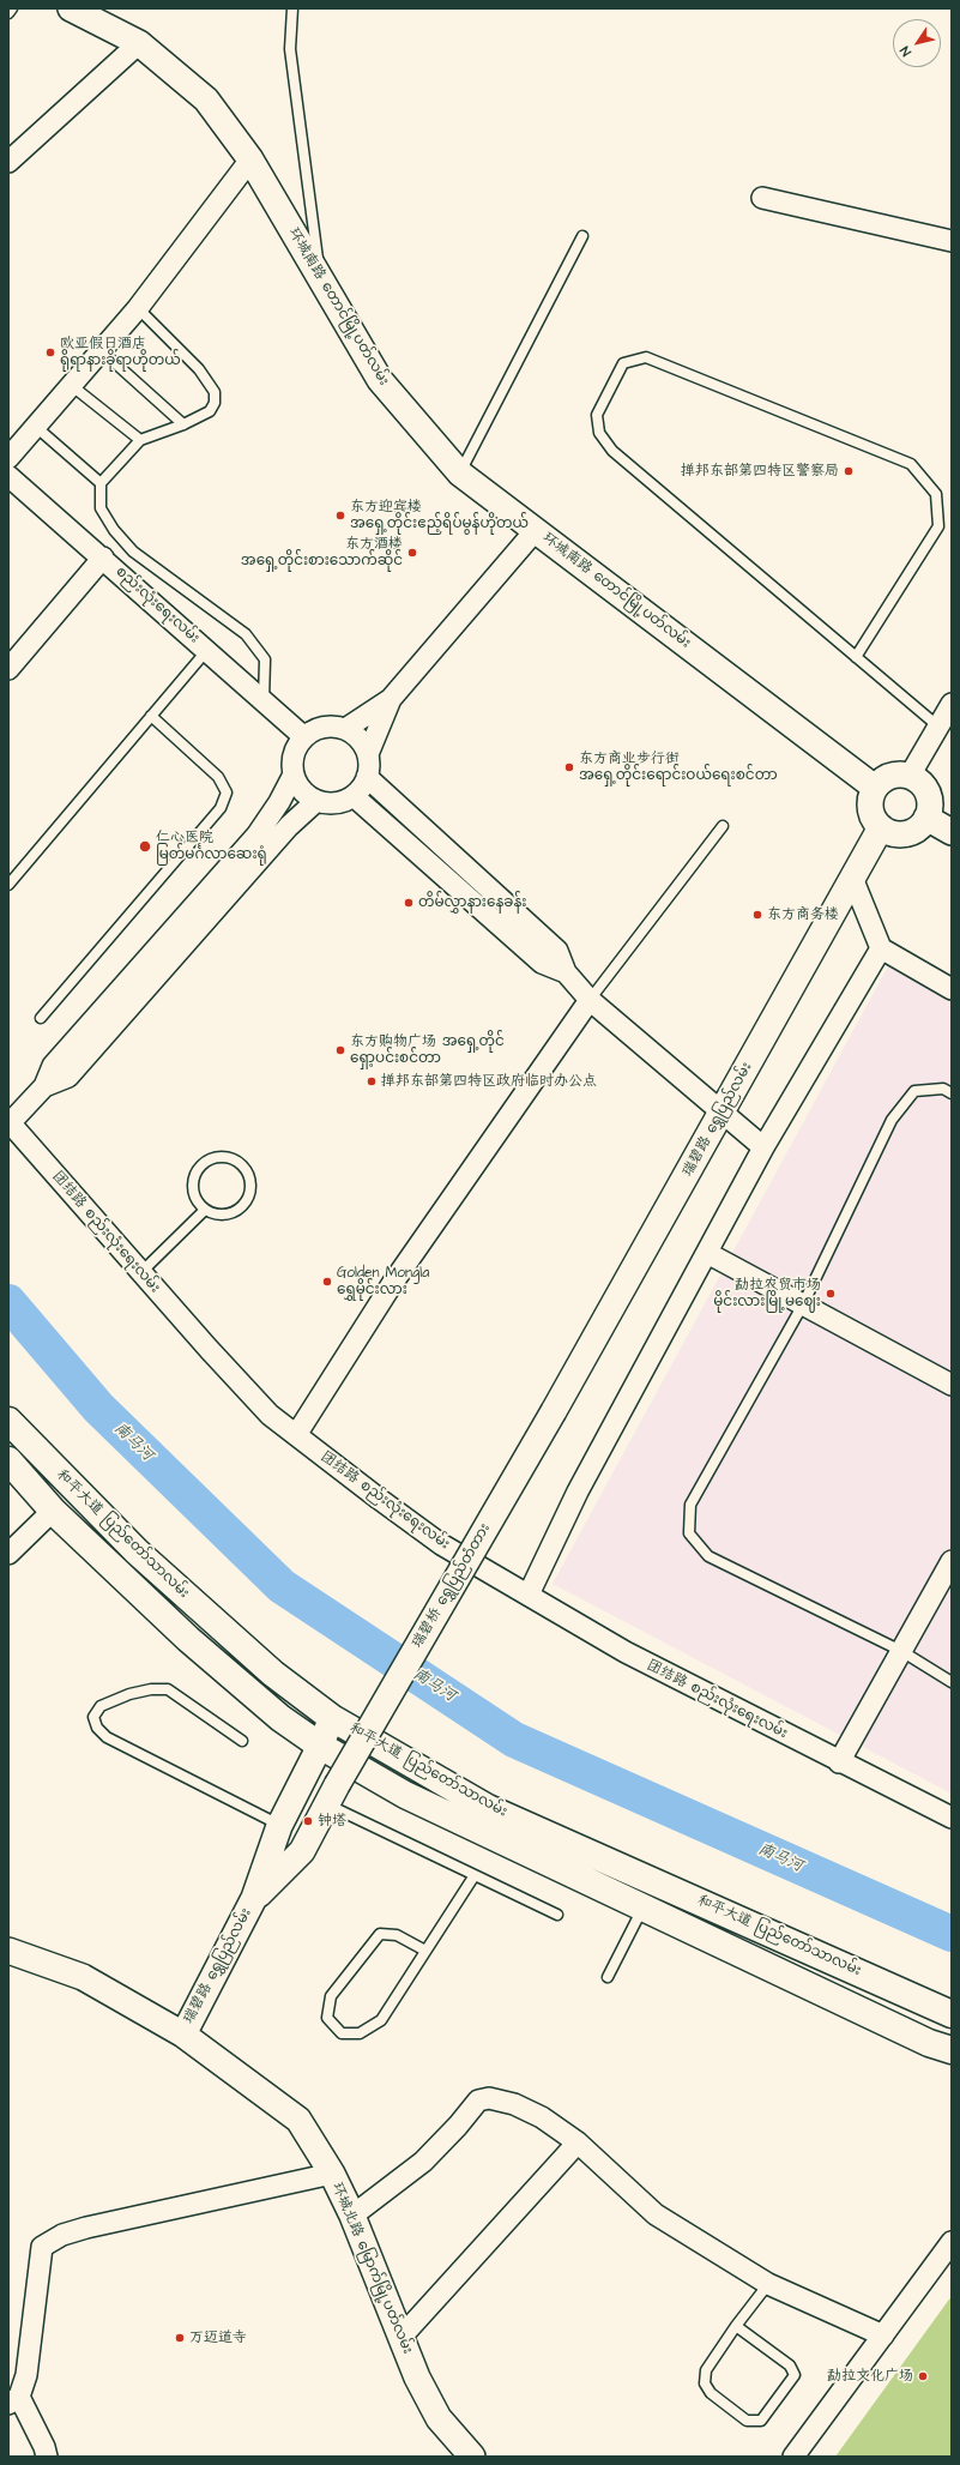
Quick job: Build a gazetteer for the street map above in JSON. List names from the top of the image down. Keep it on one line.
{"streets":{"highway":["和平大道 ပြည်တော်သာလမ်း"],"street":["环城南路 တောင်မြို့ပတ်လမ်း","စည်းလုံးရေးလမ်း","瑞碧路 ရွှေပြည်လမ်း","团结路 စည်းလုံးရေးလမ်း","瑞碧桥 ရွှေပြည်တံတား","环城北路 မြောက်မြို့ပတ်လမ်း"]},"crossings":[["环城南路 တောင်မြို့ပတ်လမ်း","瑞碧路 ရွှေပြည်လမ်း"],["瑞碧路 ရွှေပြည်လမ်း","和平大道 ပြည်တော်သာလမ်း"],["瑞碧路 ရွှေပြည်လမ်း","瑞碧桥 ရွှေပြည်တံတား"],["瑞碧路 ရွှေပြည်လမ်း","环城北路 မြောက်မြို့ပတ်လမ်း"]],"water":["南马河"],"places":["欧亚假日酒店 ရိုရာနားခိုရာဟိုတယ်","掸邦东部第四特区警察局","东方迎宾楼 အရှေ့တိုင်းဧည့်ရိပ်မွန်ဟိုတယ်","东方酒楼 အရှေ့တိုင်းစားသောက်ဆိုင်","东方商业步行街 အရှေ့တိုင်းရောင်းဝယ်ရေးစင်တာ","仁心医院 မြတ်မင်္ဂလာဆေးရုံ","တိမ်လွှာနားနေခန်း","东方商务楼","东方购物广场 အရှေ့တိုင် ရှော့ပင်းစင်တာ","掸邦东部第四特区政府临时办公点","Golden Mongla ရွှေမိုင်းလား","勐拉农贸市场 မိုင်းလားမြို့မဈေး","钟塔","万迈道寺","勐拉文化广场"],"north":"bottom left"}
